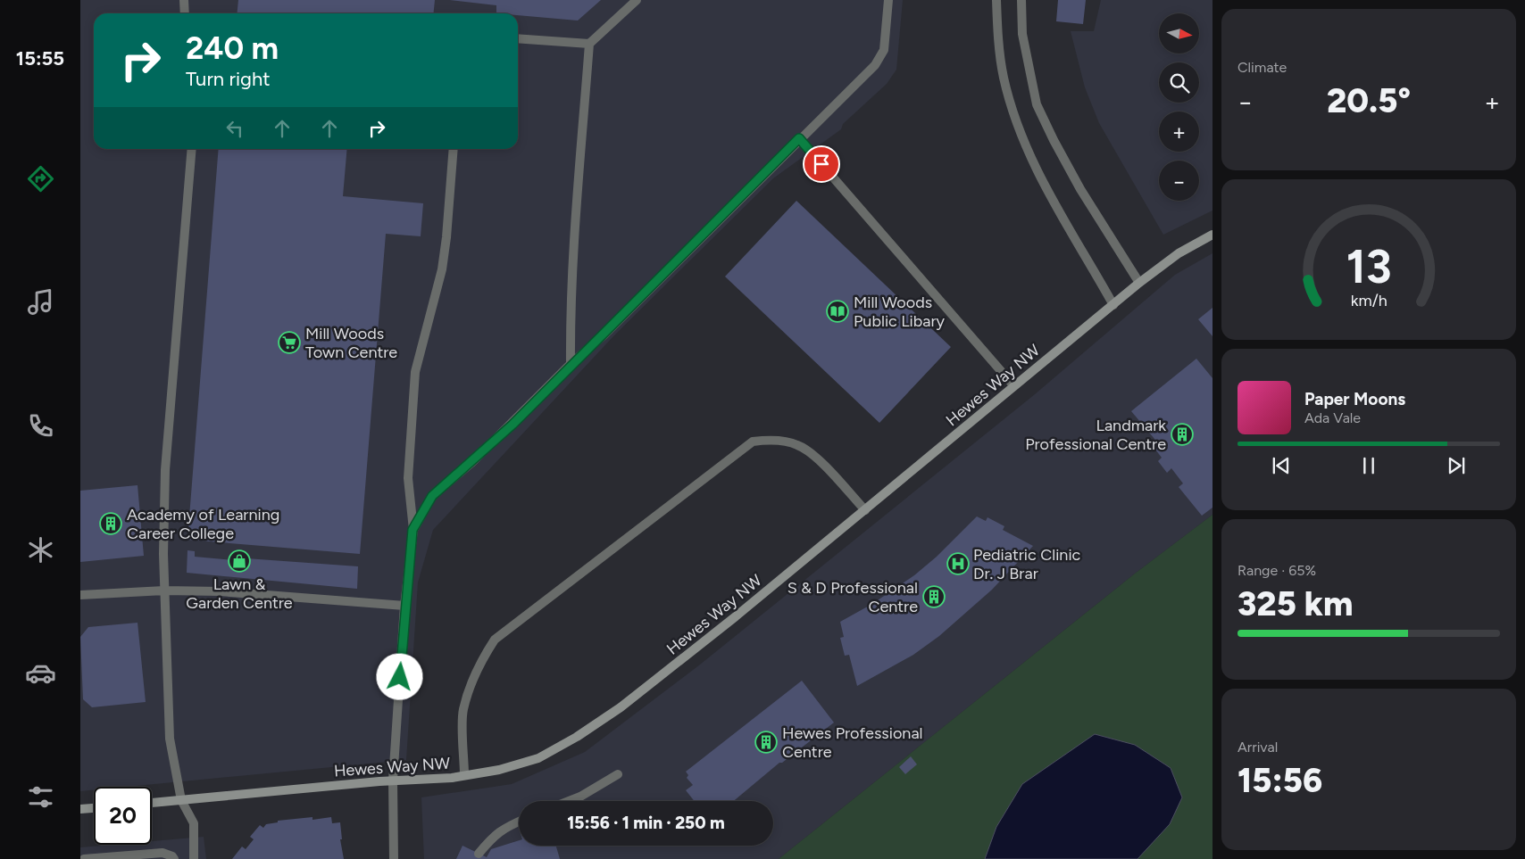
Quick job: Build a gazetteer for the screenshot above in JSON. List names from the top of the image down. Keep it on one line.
{"streets":{"street":["Hewes Way NW"]},"places":{"library":["Mill Woods Public Libary"],"supermarket":["Mill Woods Town Centre"],"building":["Landmark Professional Centre","Academy of Learning Career College","S & D Professional Centre","Hewes Professional Centre"],"shop":["Lawn & Garden Centre"],"hospital":["Pediatric Clinic Dr. J Brar"]},"north":"right","page":{"tabs":"15:55","tile":["Climate",["Range · 65%","325 km"],["Arrival","15:56"]],"map_buttons":["+","−"],"turn":["240 m","Turn right"],"heat":["−","20.5°","+"],"song":["Paper Moons","Ada Vale"],"limit":"20","trip":"15:56 · 1 min · 250 m","gauge":["13","km/h"]}}
